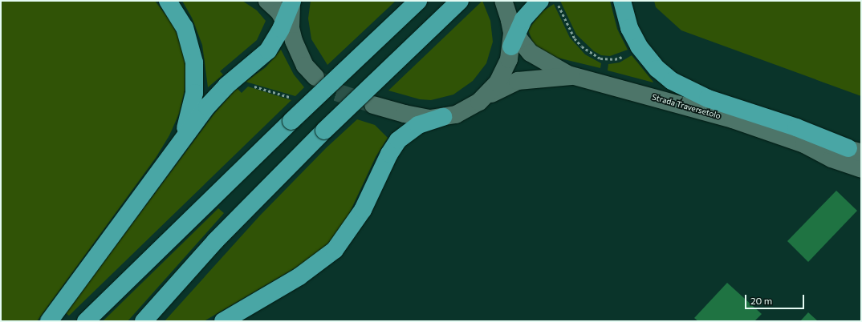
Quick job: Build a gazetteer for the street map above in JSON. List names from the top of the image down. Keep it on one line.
{"streets":{"main road":["Strada Traversetolo"]},"scale_bar":"20 m"}
